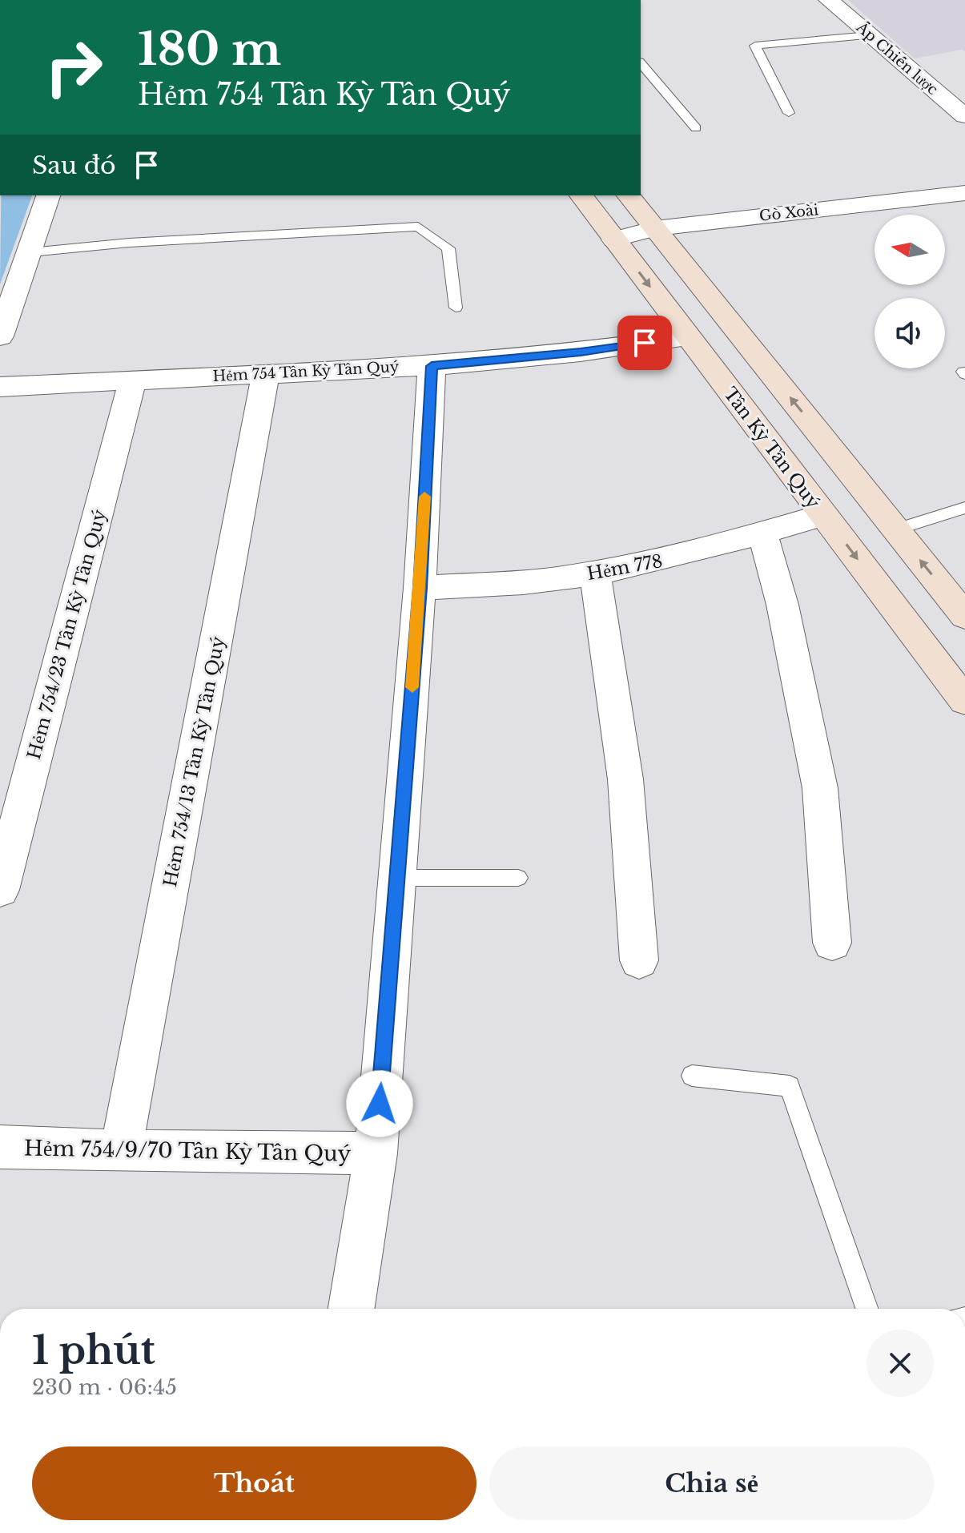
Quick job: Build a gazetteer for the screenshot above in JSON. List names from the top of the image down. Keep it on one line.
{"streets":{"main road":["Tân Kỳ Tân Quý"],"street":["Ấp Chiến lược","Gò Xoài","Hẻm 754 Tân Kỳ Tân Quý","Hẻm 778","Hẻm 754/23 Tân Kỳ Tân Quý","Hẻm 754/13 Tân Kỳ Tân Quý","Hẻm 754/9/70 Tân Kỳ Tân Quý"]},"crossings":[["Gò Xoài","Tân Kỳ Tân Quý"],["Hẻm 754 Tân Kỳ Tân Quý","Tân Kỳ Tân Quý"],["Hẻm 754 Tân Kỳ Tân Quý","Hẻm 754/23 Tân Kỳ Tân Quý"],["Hẻm 754 Tân Kỳ Tân Quý","Hẻm 754/13 Tân Kỳ Tân Quý"],["Tân Kỳ Tân Quý","Hẻm 778"],["Hẻm 754/13 Tân Kỳ Tân Quý","Hẻm 754/9/70 Tân Kỳ Tân Quý"]],"north":"left","page":{"turn":["180 m","Hẻm 754 Tân Kỳ Tân Quý"],"then":"Sau đó","heading":["1 phút","230 m · 06:45"],"buttons":["Thoát","Chia sẻ"]}}
